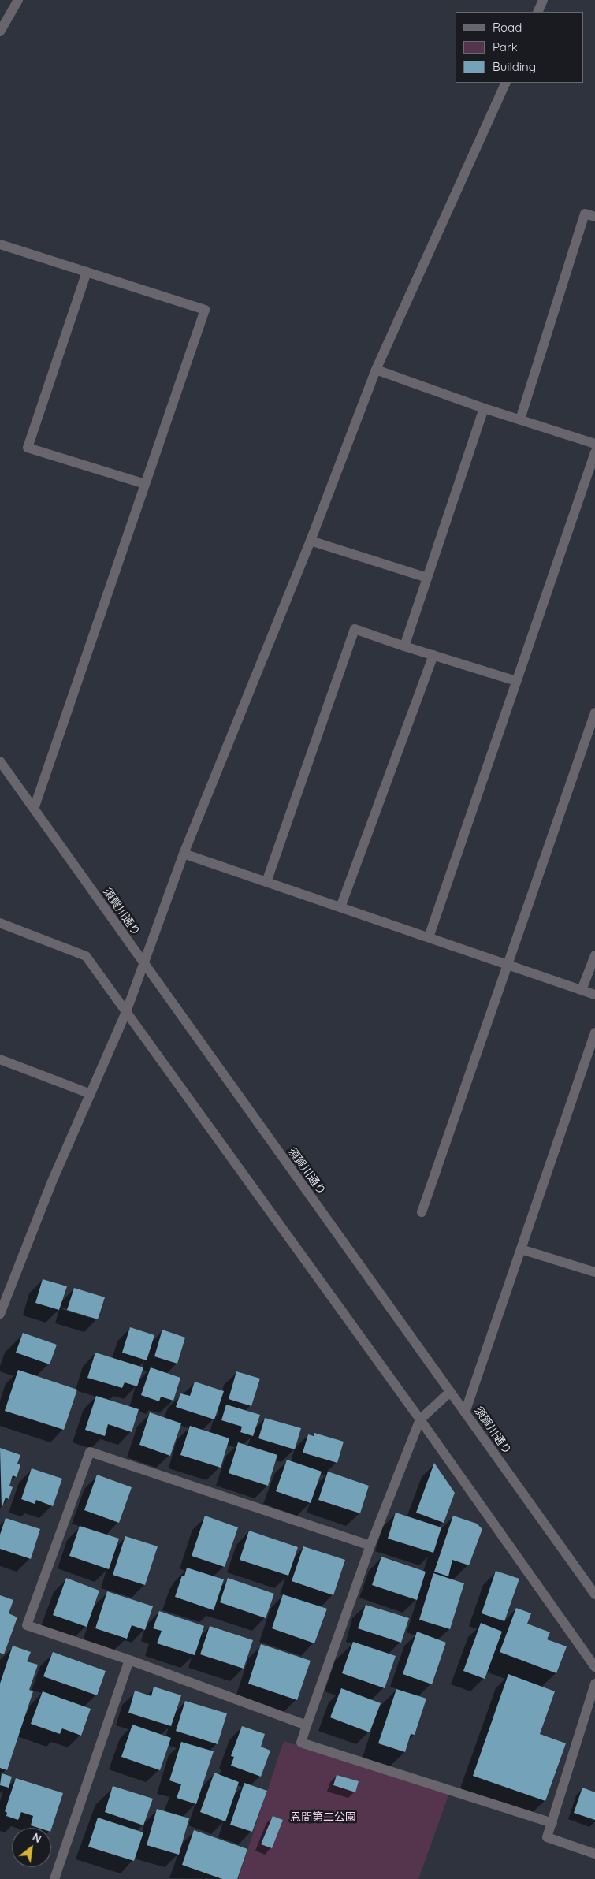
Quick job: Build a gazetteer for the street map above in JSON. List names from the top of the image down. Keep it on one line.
{"streets":{"street":["須賀川通り"]},"parks":["恩間第二公園"],"legend":["Road","Park","Building"],"north":"top right"}
